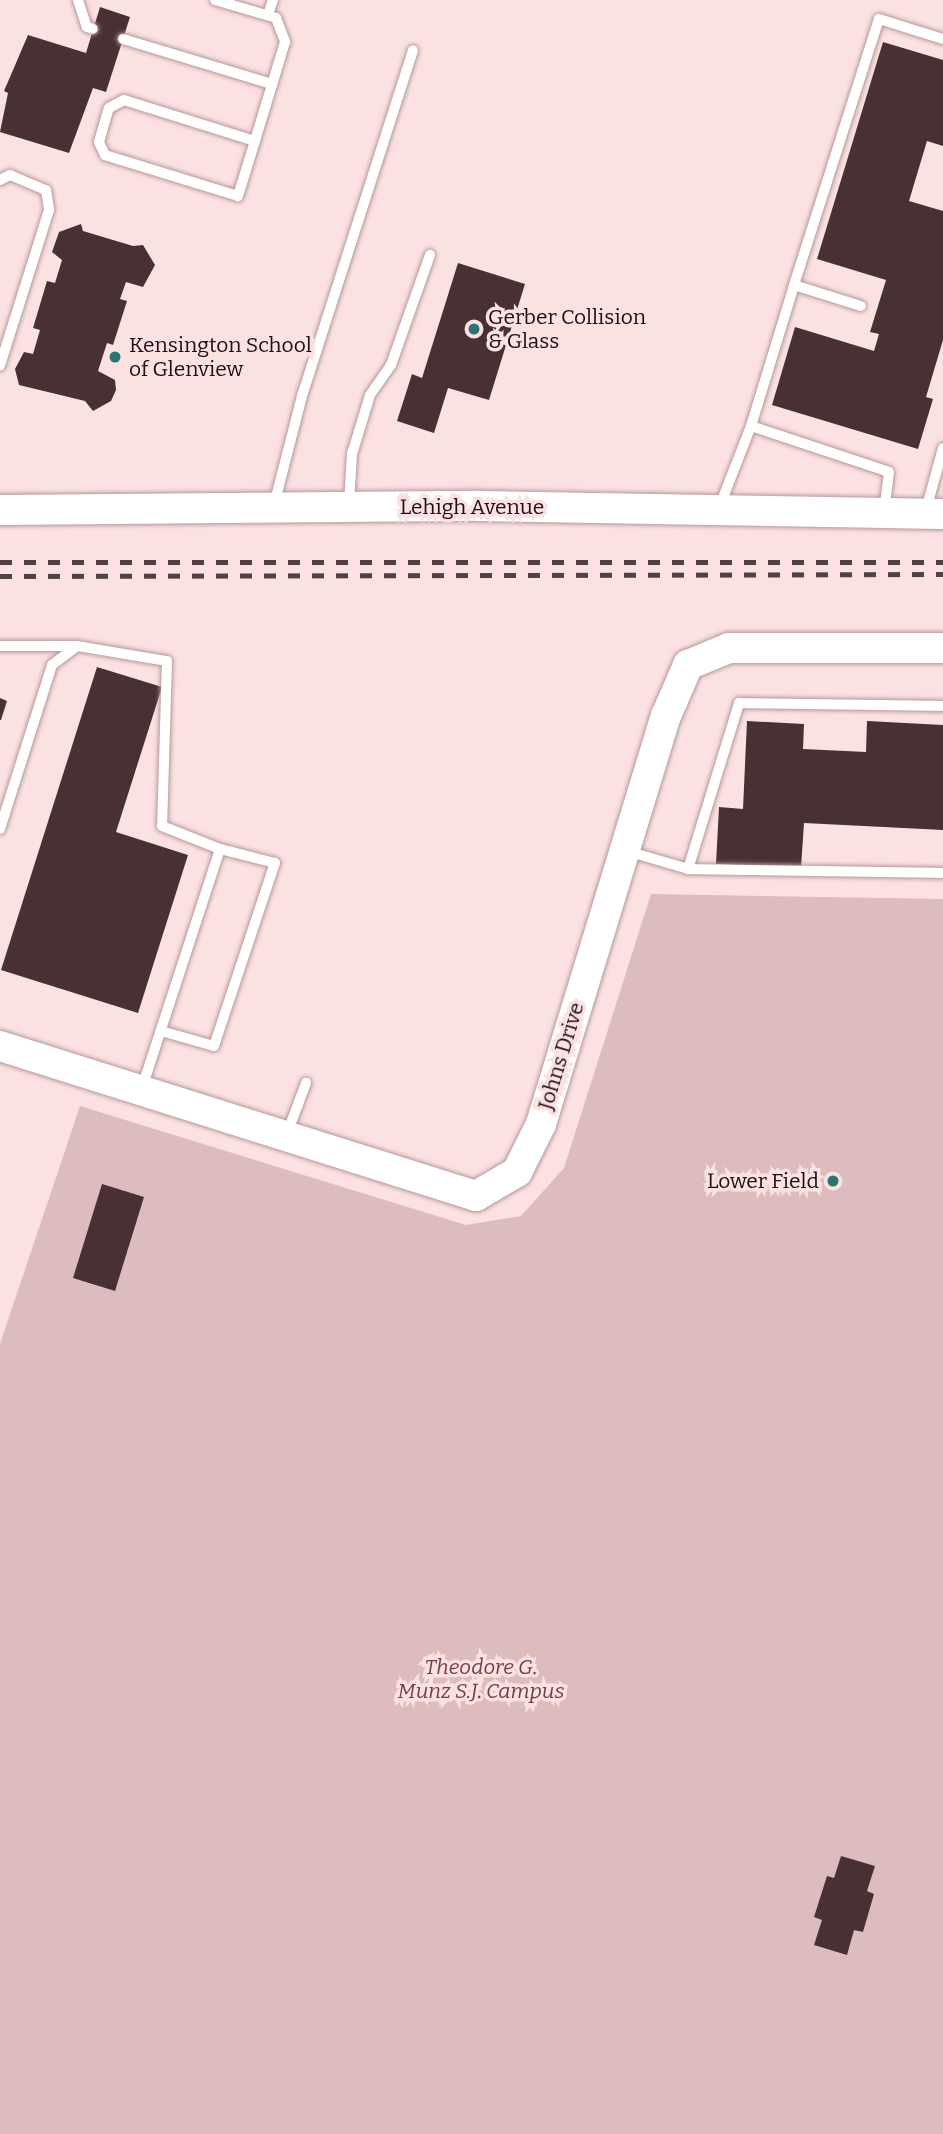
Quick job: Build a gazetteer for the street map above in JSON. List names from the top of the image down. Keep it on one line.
{"streets":{"street":["Lehigh Avenue","Johns Drive"]},"parks":["Theodore G. Munz S.J. Campus"],"places":["Gerber Collision & Glass","Kensington School of Glenview","Lower Field"]}
